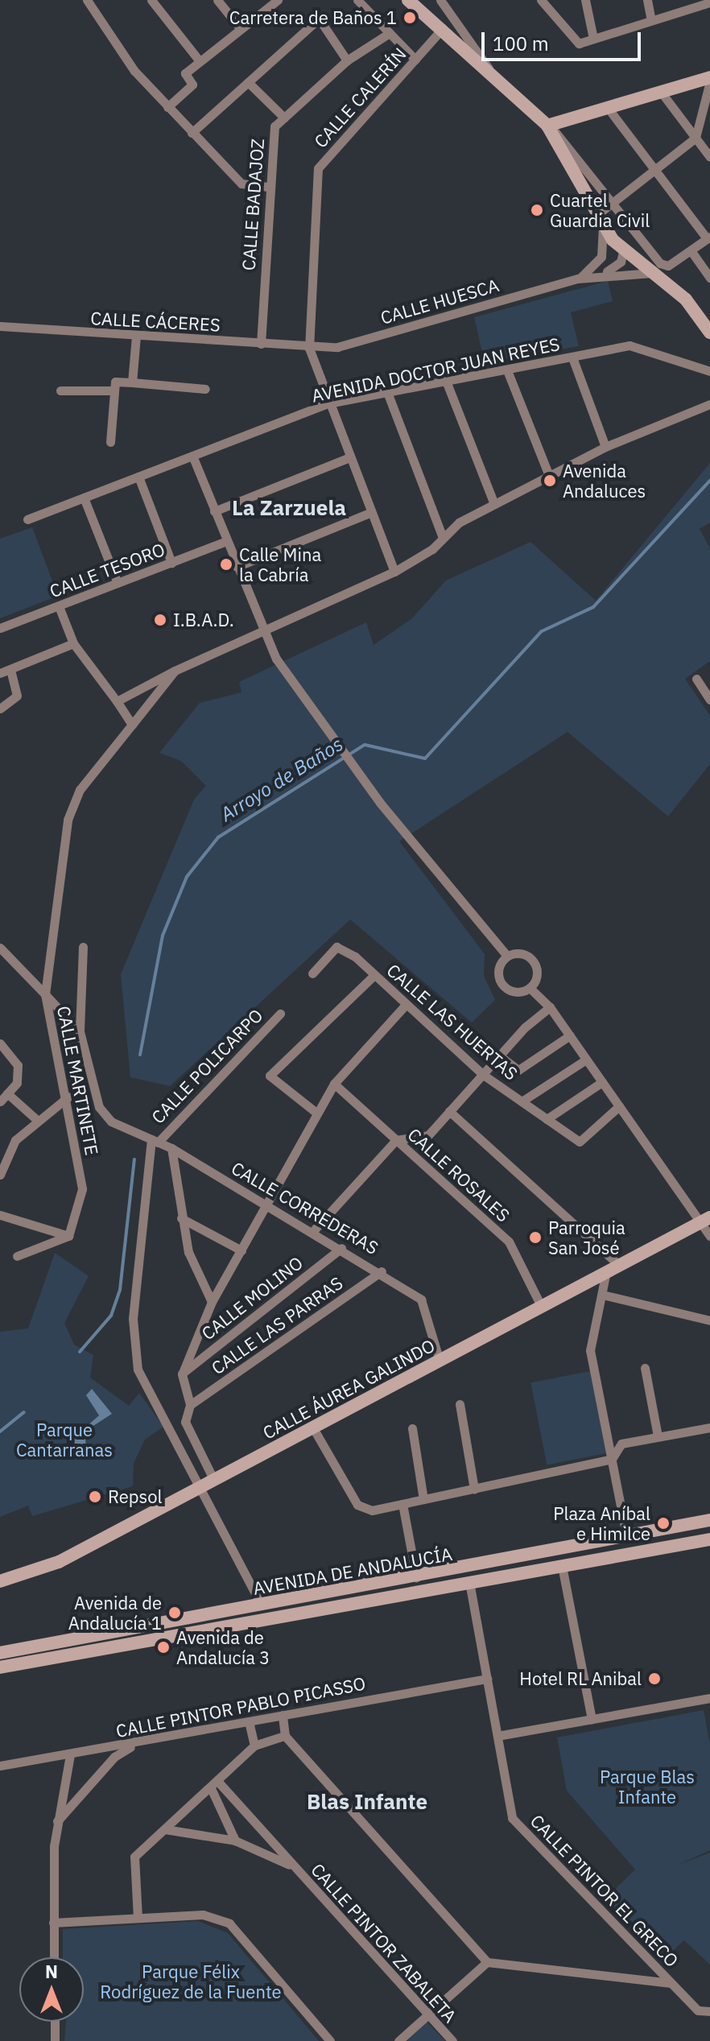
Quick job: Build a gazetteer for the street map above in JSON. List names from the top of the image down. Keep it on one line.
{"streets":{"main road":["CALLE ÁUREA GALINDO","AVENIDA DE ANDALUCÍA"],"street":["CALLE CALERÍN","CALLE BADAJOZ","CALLE HUESCA","CALLE CÁCERES","AVENIDA DOCTOR JUAN REYES","CALLE TESORO","CALLE LAS HUERTAS","CALLE POLICARPO","CALLE MARTINETE","CALLE ROSALES","CALLE CORREDERAS","CALLE MOLINO","CALLE LAS PARRAS","CALLE PINTOR PABLO PICASSO","CALLE PINTOR EL GRECO","CALLE PINTOR ZABALETA"]},"crossings":[["CALLE CALERÍN","CALLE HUESCA"],["CALLE CALERÍN","CALLE CÁCERES"],["CALLE BADAJOZ","CALLE CÁCERES"],["CALLE HUESCA","CALLE CÁCERES"],["CALLE POLICARPO","CALLE CORREDERAS"],["CALLE ROSALES","CALLE ÁUREA GALINDO"],["CALLE CORREDERAS","CALLE MOLINO"],["CALLE CORREDERAS","CALLE LAS PARRAS"],["CALLE CORREDERAS","CALLE ÁUREA GALINDO"],["AVENIDA DE ANDALUCÍA","CALLE PINTOR EL GRECO"],["CALLE PINTOR PABLO PICASSO","CALLE PINTOR EL GRECO"]],"districts":["La Zarzuela","Blas Infante"],"water":["Arroyo de Baños"],"parks":["Parque Cantarranas","Parque Blas Infante","Parque Félix Rodríguez de la Fuente"],"places":["Carretera de Baños 1","Cuartel Guardia Civil","Avenida Andaluces","Calle Mina la Cabría","I.B.A.D.","Parroquia San José","Repsol","Plaza Aníbal e Himilce","Avenida de Andalucía 1","Avenida de Andalucía 3","Hotel RL Anibal"],"scale_bar":"100 m","north":"top"}
